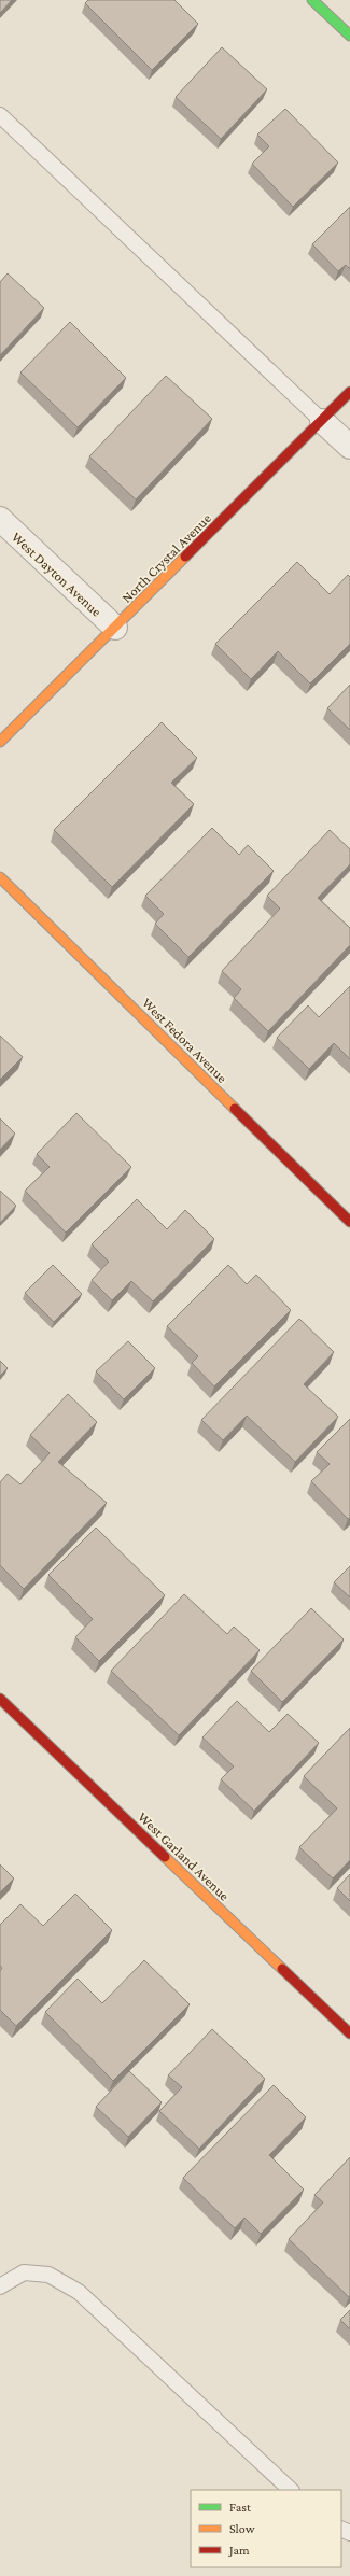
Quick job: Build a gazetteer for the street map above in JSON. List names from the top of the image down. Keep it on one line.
{"streets":{"street":["North Crystal Avenue","West Dayton Avenue","West Fedora Avenue","West Garland Avenue"]},"crossings":[["North Crystal Avenue","West Dayton Avenue"]],"legend":["Fast","Slow","Jam"]}
